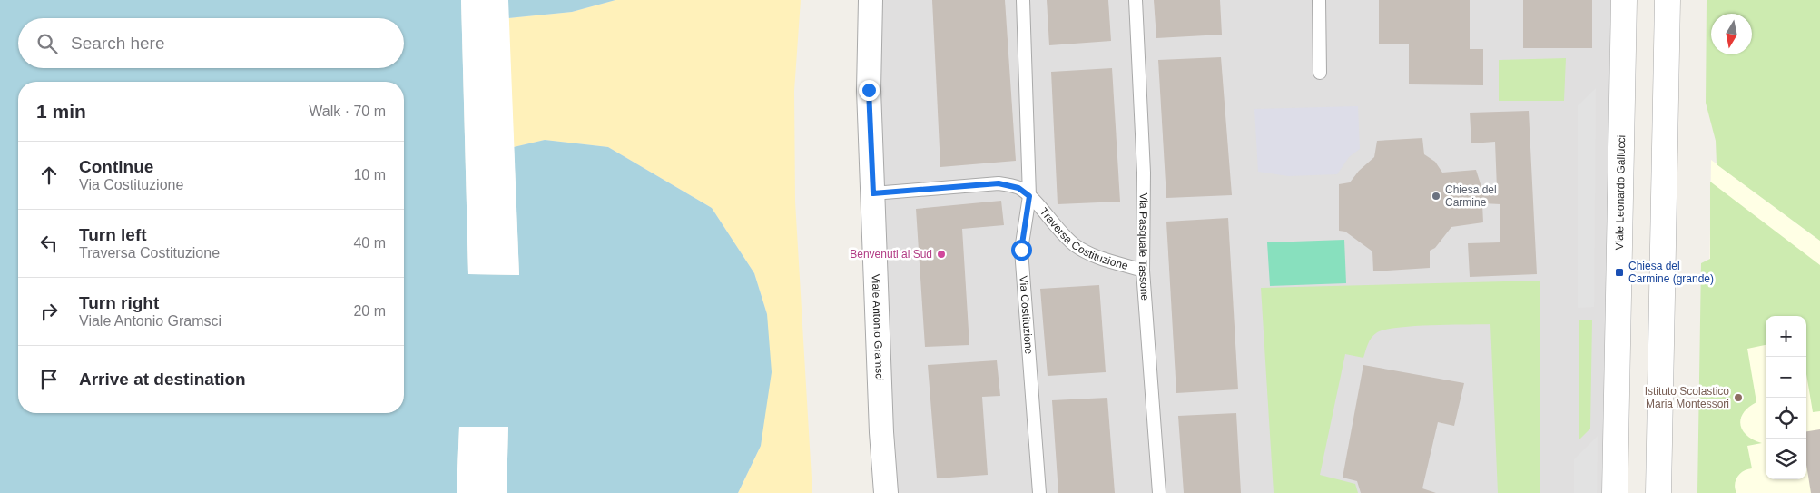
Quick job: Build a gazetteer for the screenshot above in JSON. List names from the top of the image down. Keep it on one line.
{"streets":{"street":["Viale Leonardo Gallucci","Viale Antonio Gramsci"],"lane":["Traversa Costituzione","Via Pasquale Tassone","Via Costituzione"]},"crossings":[["Traversa Costituzione","Via Pasquale Tassone"],["Traversa Costituzione","Via Costituzione"],["Traversa Costituzione","Viale Antonio Gramsci"]],"places":{"other":["Chiesa del Carmine","Benvenuti al Sud","Istituto Scolastico Maria Montessori"],"transit":["Chiesa del Carmine (grande)"]},"north":"bottom","page":{"search":"Search here","heading":["1 min","Walk · 70 m"],"list":[["Continue","Via Costituzione","10 m"],["Turn left","Traversa Costituzione","40 m"],["Turn right","Viale Antonio Gramsci","20 m"],"Arrive at destination"],"map_buttons":["+","−"]}}
